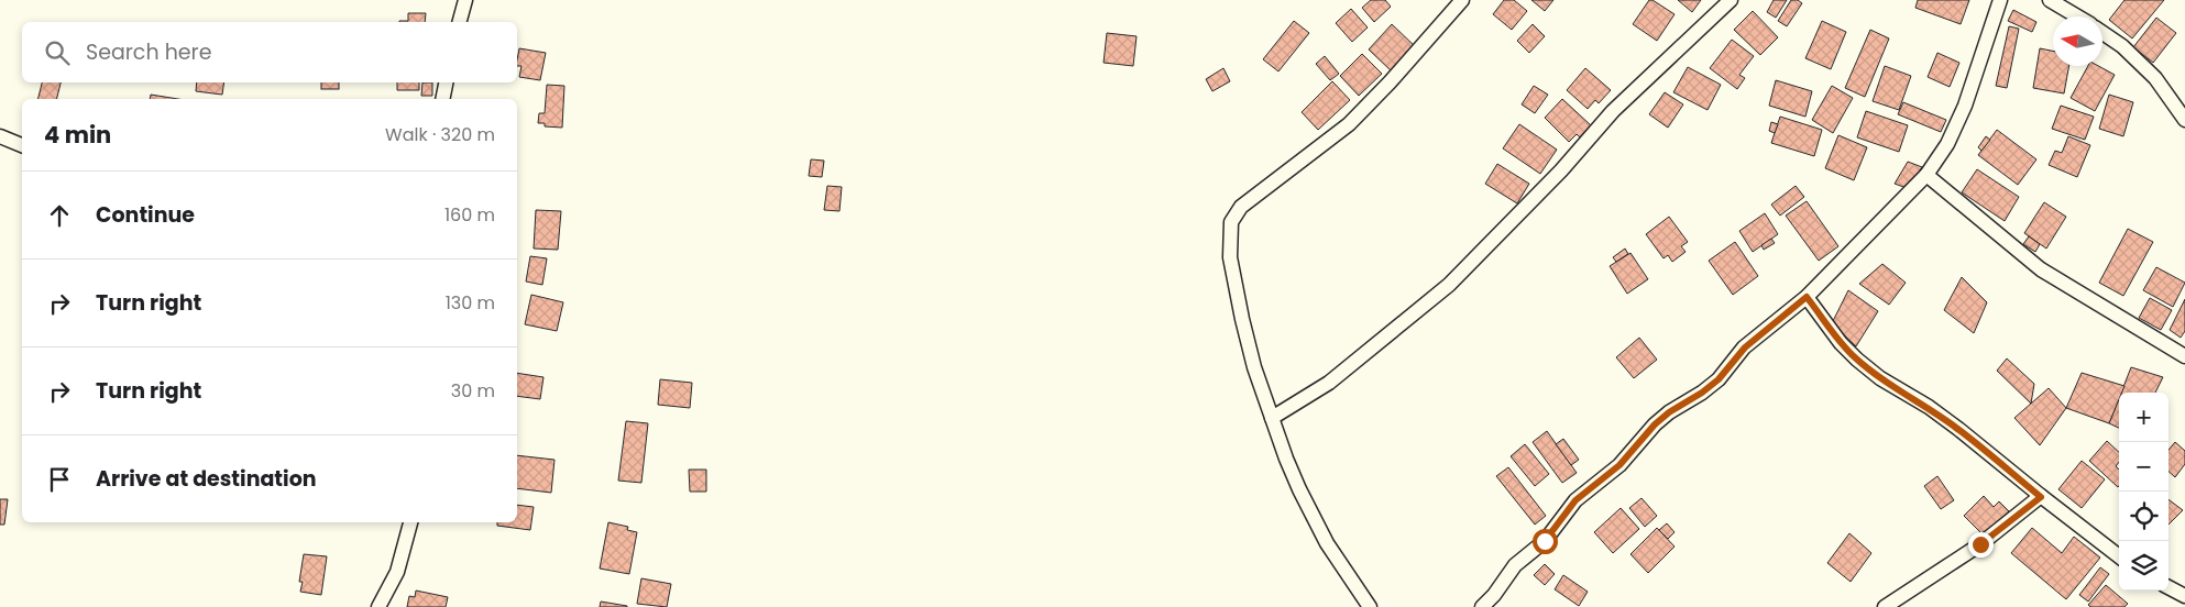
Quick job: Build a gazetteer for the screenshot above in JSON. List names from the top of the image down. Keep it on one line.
{"north":"left","page":{"search":"Search here","heading":["4 min","Walk · 320 m"],"list":[["Continue","160 m"],["Turn right","130 m"],["Turn right","30 m"],"Arrive at destination"],"map_buttons":["+","−"]}}
